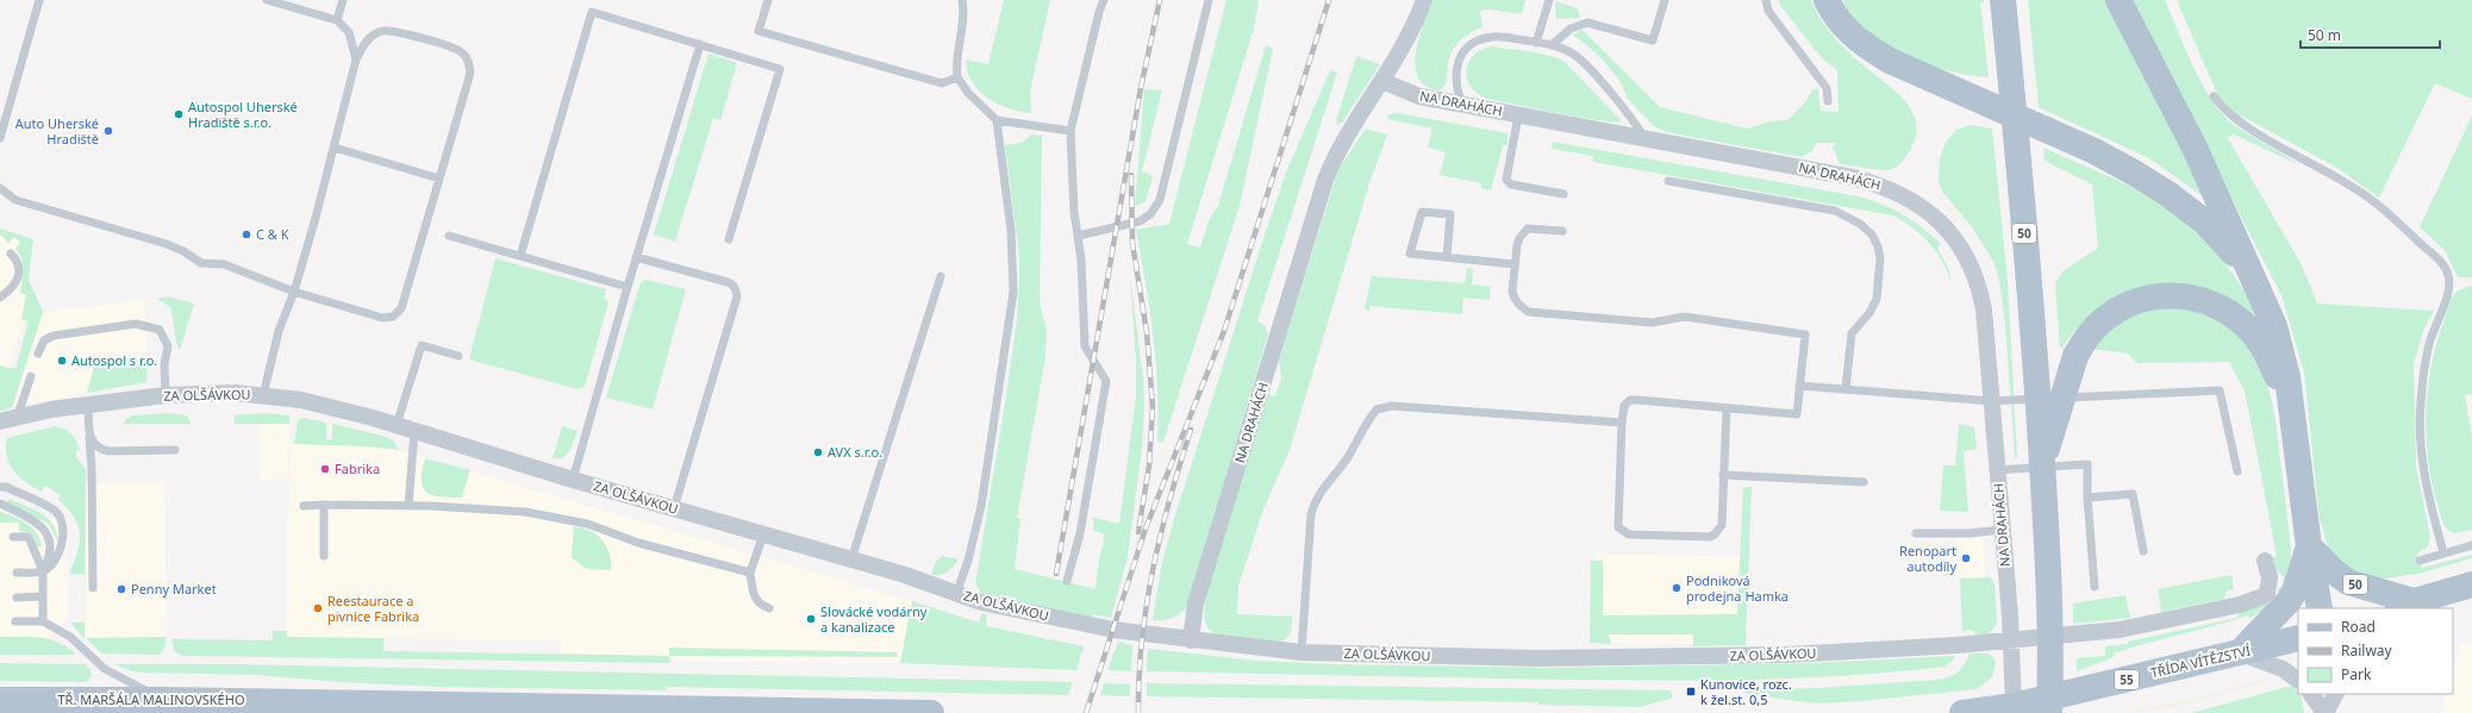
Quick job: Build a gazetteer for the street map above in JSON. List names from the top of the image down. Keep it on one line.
{"streets":{"main road":["50","TŘÍDA VÍTĚZSTVÍ","55","TŘ. MARŠÁLA MALINOVSKÉHO"],"street":["NA DRAHÁCH","ZA OLŠÁVKOU"]},"crossings":[["NA DRAHÁCH","ZA OLŠÁVKOU"],["NA DRAHÁCH","TŘÍDA VÍTĚZSTVÍ"],["50","TŘÍDA VÍTĚZSTVÍ"]],"places":{"other":["Autospol Uherské Hradiště s.r.o.","Auto Uherské Hradiště","C & K","Autospol s r.o.","AVX s.r.o.","Fabrika","Renopart autodíly","Podniková prodejna Hamka","Penny Market","Reestaurace a pivnice Fabrika","Slovácké vodárny a kanalizace"],"transit":["Kunovice, rozc. k žel.st. 0,5"]},"legend":["Road","Railway","Park"],"scale_bar":"50 m"}
